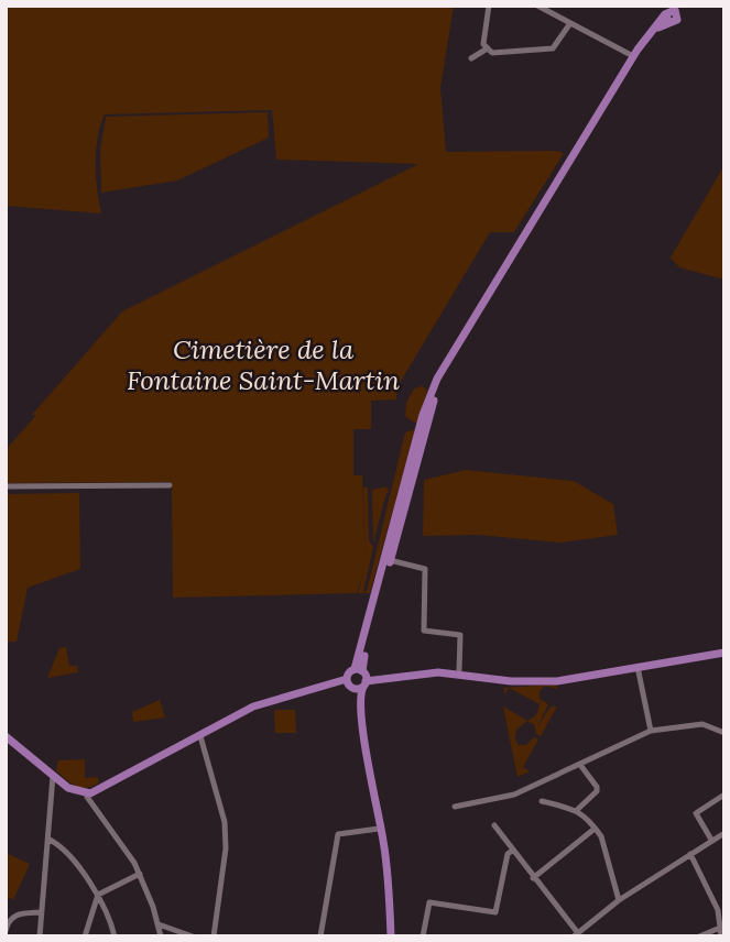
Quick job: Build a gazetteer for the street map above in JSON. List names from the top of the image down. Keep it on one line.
{"parks":["Cimetière de la Fontaine Saint-Martin"]}
